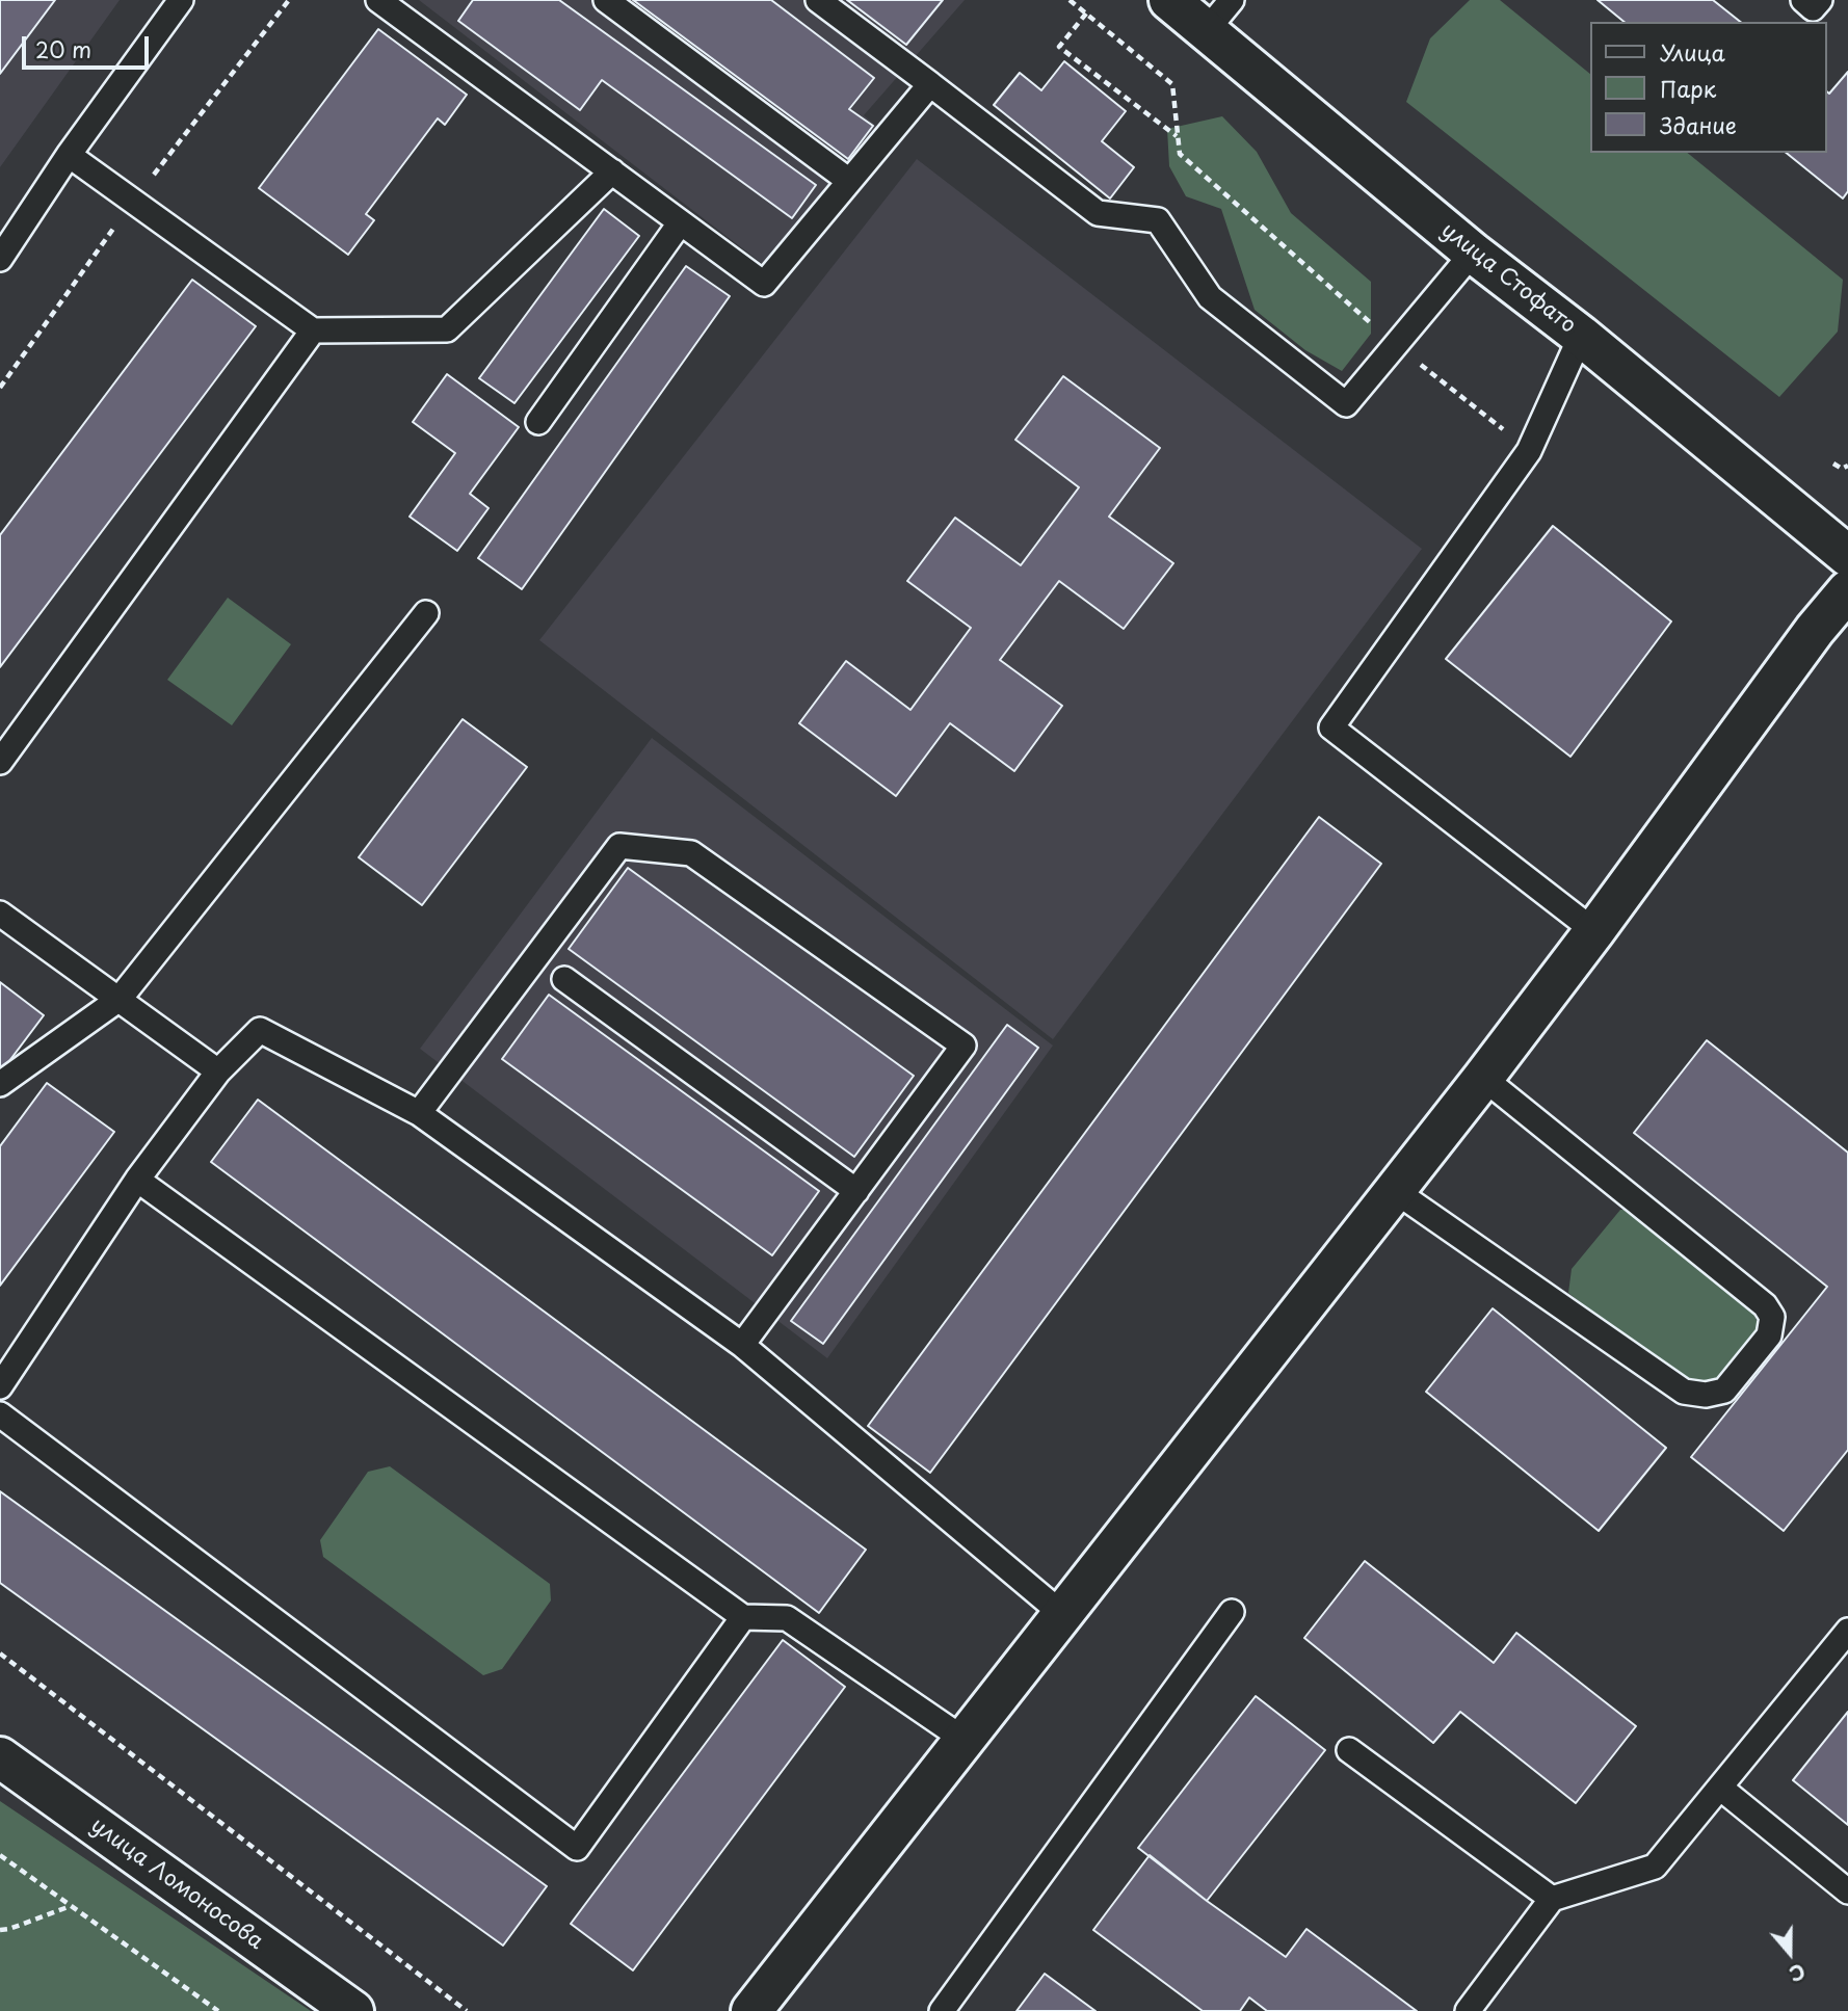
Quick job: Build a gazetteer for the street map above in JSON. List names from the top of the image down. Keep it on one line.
{"streets":{"street":["улица Стофато","улица Ломоносова"]},"legend":["Улица","Парк","Здание"],"scale_bar":"20 m","north":"bottom"}
